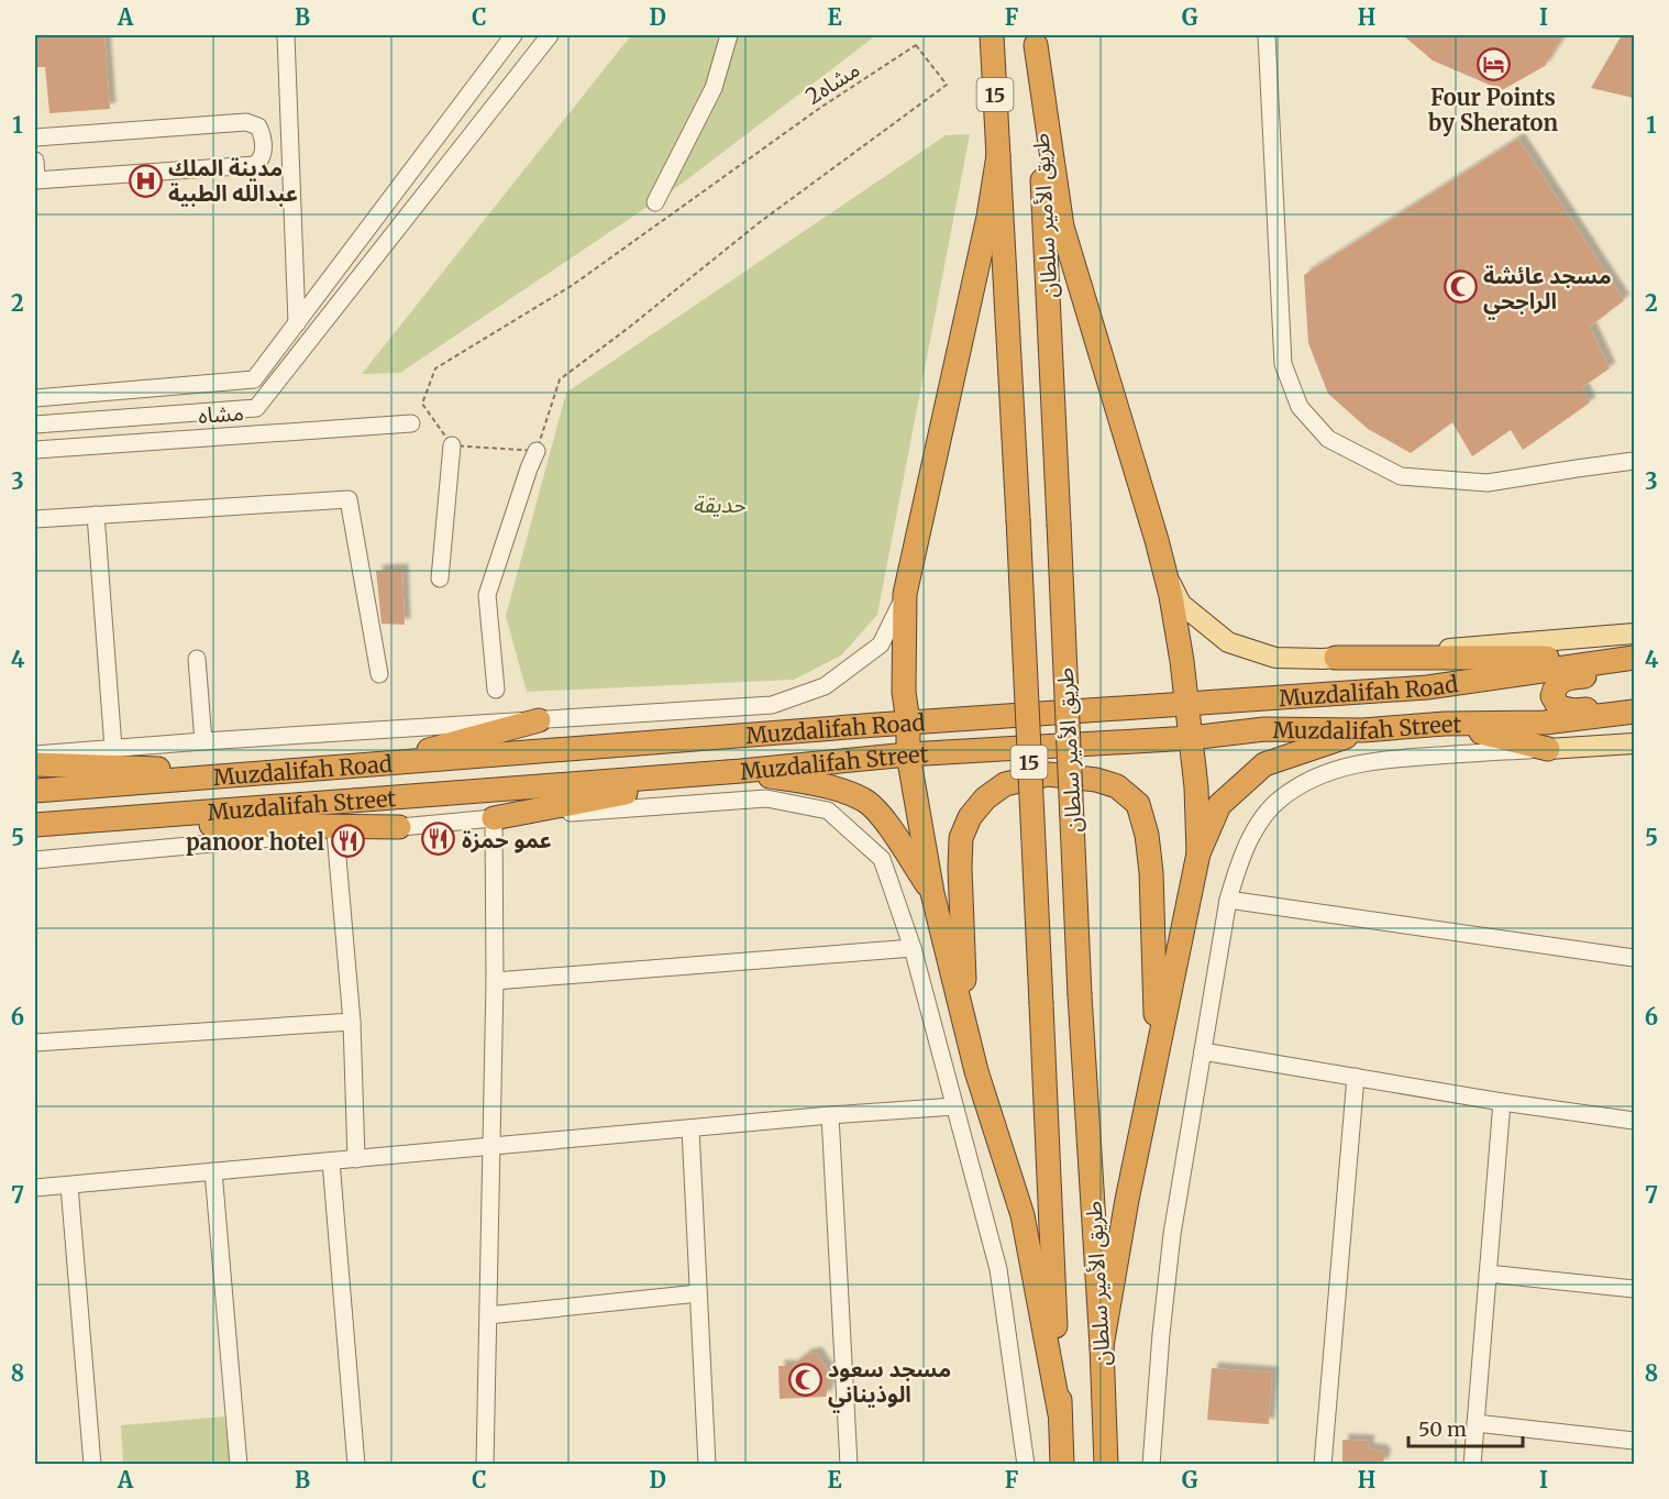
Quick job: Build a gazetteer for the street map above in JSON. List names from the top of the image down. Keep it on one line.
{"streets":{"highway":["15","طريق الأمير سلطان","Muzdalifah Road","Muzdalifah Street"],"street":["مشاه"],"path":["مشاه2"]},"parks":["حديقة"],"places":{"hotel":["Four Points by Sheraton"],"hospital":["مدينة الملك عبدالله الطبية"],"mosque":["مسجد عائشة الراجحي","مسجد سعود الوذيناني"],"restaurant":["عمو حمزة","panoor hotel"]},"scale_bar":"50 m","grid":{"columns":["A","B","C","D","E","F","G","H","I"],"rows":["1","2","3","4","5","6","7","8"]}}
